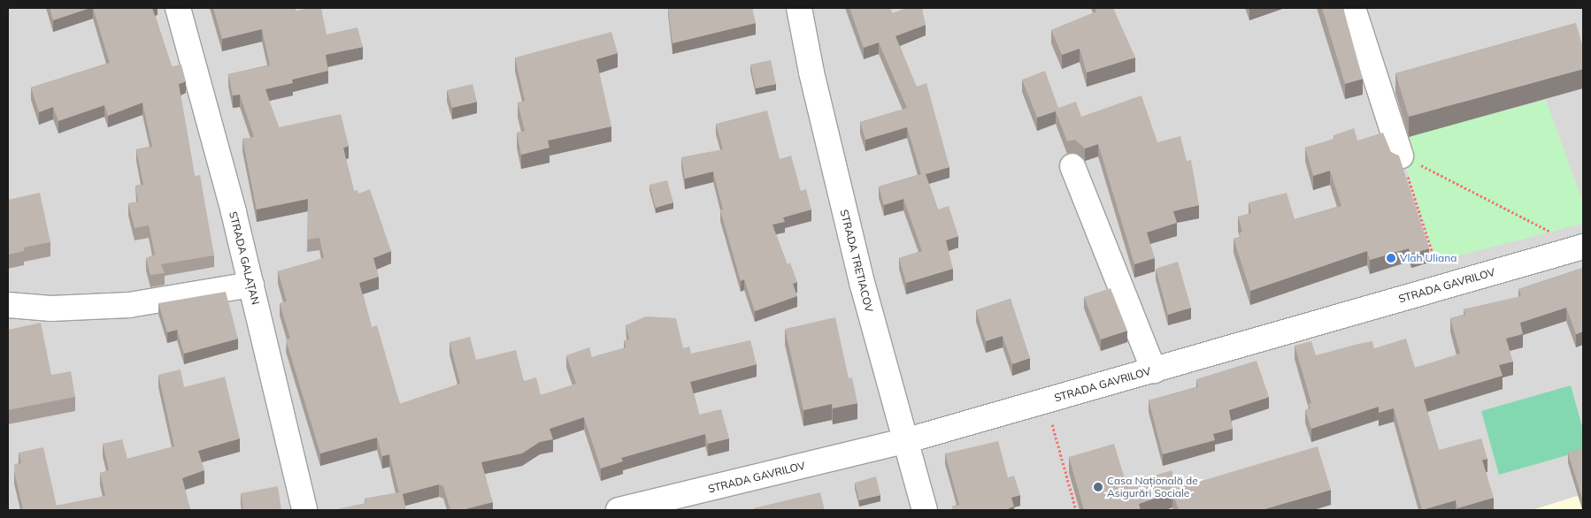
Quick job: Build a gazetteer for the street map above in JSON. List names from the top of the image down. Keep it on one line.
{"streets":{"street":["STRADA GALAȚAN","STRADA TRETIACOV","STRADA GAVRILOV"]},"crossings":[["STRADA TRETIACOV","STRADA GAVRILOV"]],"places":["Vlah Uliana","Casa Națională de Asigurări Sociale"]}
